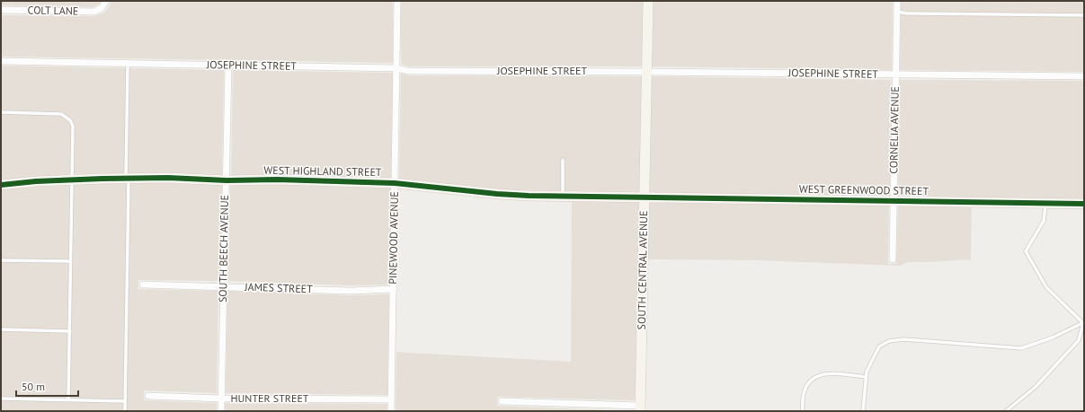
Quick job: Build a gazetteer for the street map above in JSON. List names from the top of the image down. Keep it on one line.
{"streets":{"street":["COLT LANE","JOSEPHINE STREET","CORNELIA AVENUE","WEST HIGHLAND STREET","WEST GREENWOOD STREET","PINEWOOD AVENUE","SOUTH BEECH AVENUE","SOUTH CENTRAL AVENUE","JAMES STREET","HUNTER STREET"]},"crossings":[["JOSEPHINE STREET","CORNELIA AVENUE"],["JOSEPHINE STREET","PINEWOOD AVENUE"],["JOSEPHINE STREET","SOUTH BEECH AVENUE"],["JOSEPHINE STREET","SOUTH CENTRAL AVENUE"],["CORNELIA AVENUE","WEST GREENWOOD STREET"],["WEST HIGHLAND STREET","WEST GREENWOOD STREET"],["WEST HIGHLAND STREET","PINEWOOD AVENUE"],["WEST HIGHLAND STREET","SOUTH BEECH AVENUE"],["WEST HIGHLAND STREET","SOUTH CENTRAL AVENUE"],["WEST GREENWOOD STREET","SOUTH CENTRAL AVENUE"],["PINEWOOD AVENUE","JAMES STREET"],["PINEWOOD AVENUE","HUNTER STREET"],["SOUTH BEECH AVENUE","JAMES STREET"],["SOUTH BEECH AVENUE","HUNTER STREET"]],"scale_bar":"50 m"}
